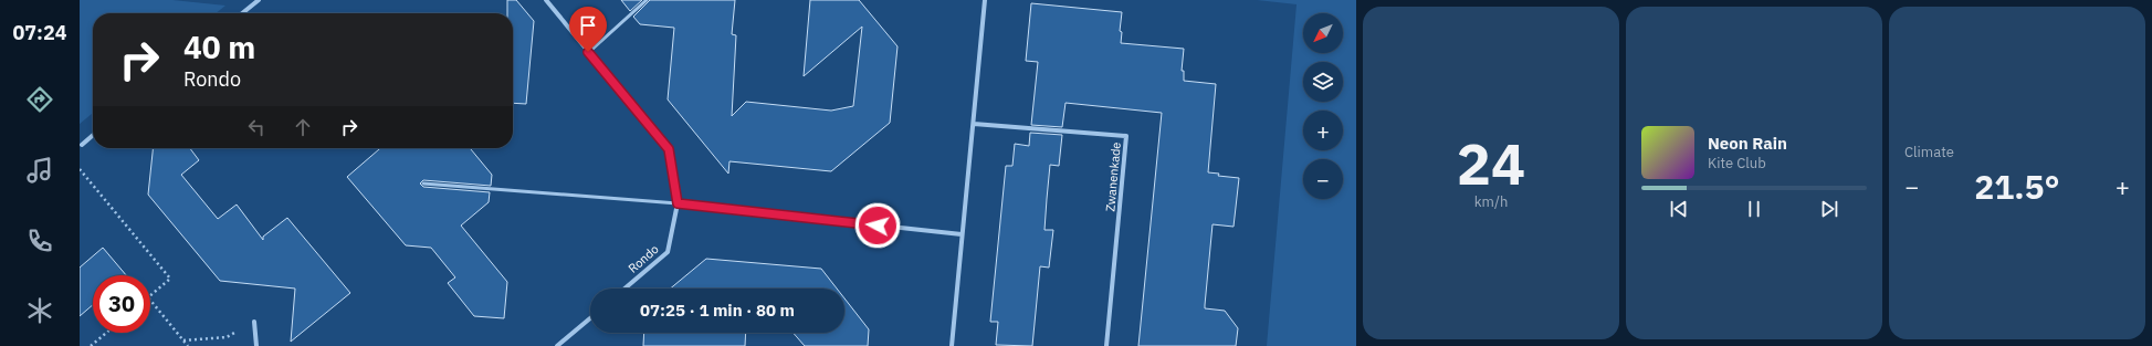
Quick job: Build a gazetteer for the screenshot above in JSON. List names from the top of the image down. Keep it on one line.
{"streets":{"street":["Zwanenkade","Rondo"]},"north":"bottom left","page":{"tabs":"07:24","tile":[["24","km/h"],"Climate"],"map_buttons":["+","−"],"turn":["40 m","Rondo"],"song":["Neon Rain","Kite Club"],"heat":["−","21.5°","+"],"limit":"30","trip":"07:25 · 1 min · 80 m"}}
